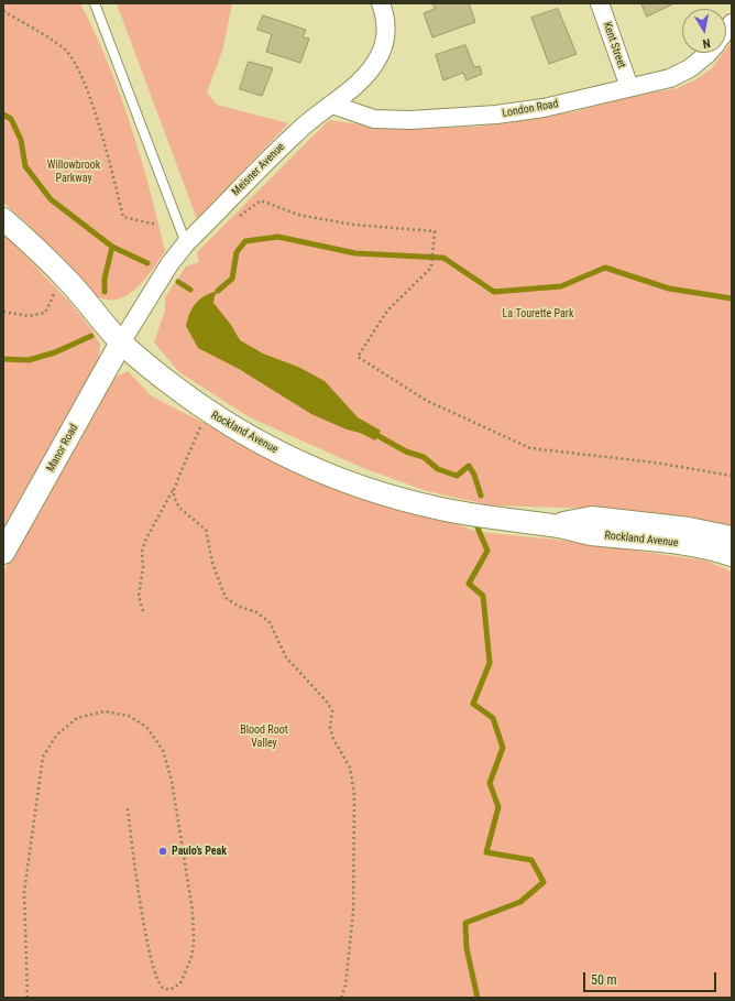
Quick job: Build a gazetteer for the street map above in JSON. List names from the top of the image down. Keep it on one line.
{"streets":{"street":["Kent Street","London Road","Meisner Avenue","Rockland Avenue","Manor Road"]},"crossings":[["Kent Street","London Road"],["London Road","Meisner Avenue"],["Meisner Avenue","Rockland Avenue"],["Meisner Avenue","Manor Road"],["Rockland Avenue","Manor Road"]],"parks":["Willowbrook Parkway","La Tourette Park","Blood Root Valley"],"places":["Paulo’s Peak"],"scale_bar":"50 m","north":"bottom"}
